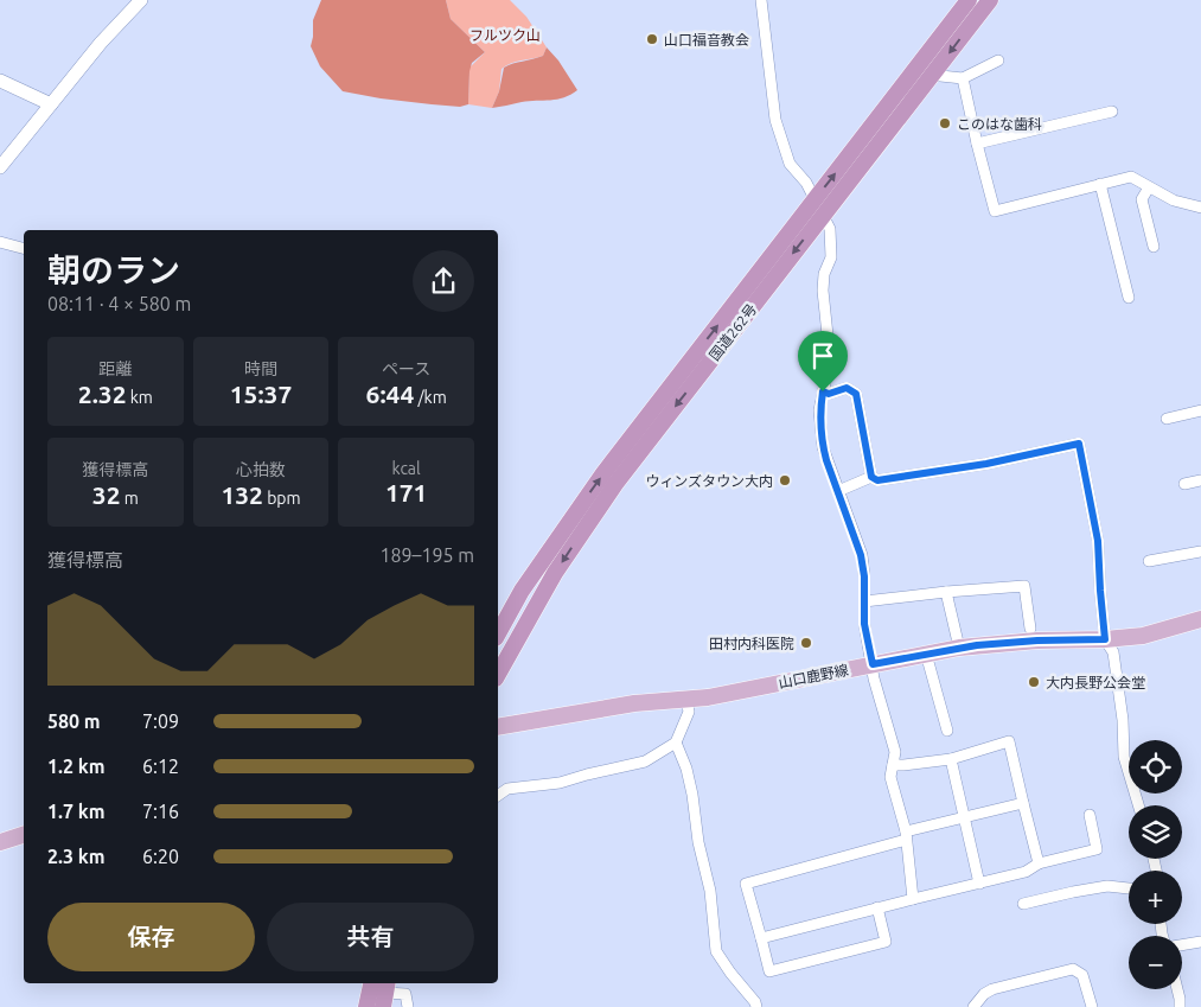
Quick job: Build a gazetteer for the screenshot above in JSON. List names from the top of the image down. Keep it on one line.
{"streets":{"highway":["国道262号"],"main road":["山口鹿野線"]},"parks":["フルツク山"],"places":["山口福音教会","このはな歯科","ウィンズタウン大内","田村内科医院","大内長野公会堂"],"page":{"heading":["朝のラン","08:11 · 4 × 580 m"],"stats":[["距離","2.32 km"],["時間","15:37"],["ペース","6:44 /km"],["獲得標高","32 m"],["心拍数","132 bpm"],["kcal","171"]],"chart":["獲得標高","189–195 m"],"list":[{"name":"580 m","note":"7:09"},{"name":"1.2 km","note":"6:12"},{"name":"1.7 km","note":"7:16"},{"name":"2.3 km","note":"6:20"}],"map_buttons":["+","−"],"buttons":["保存","共有"]}}
